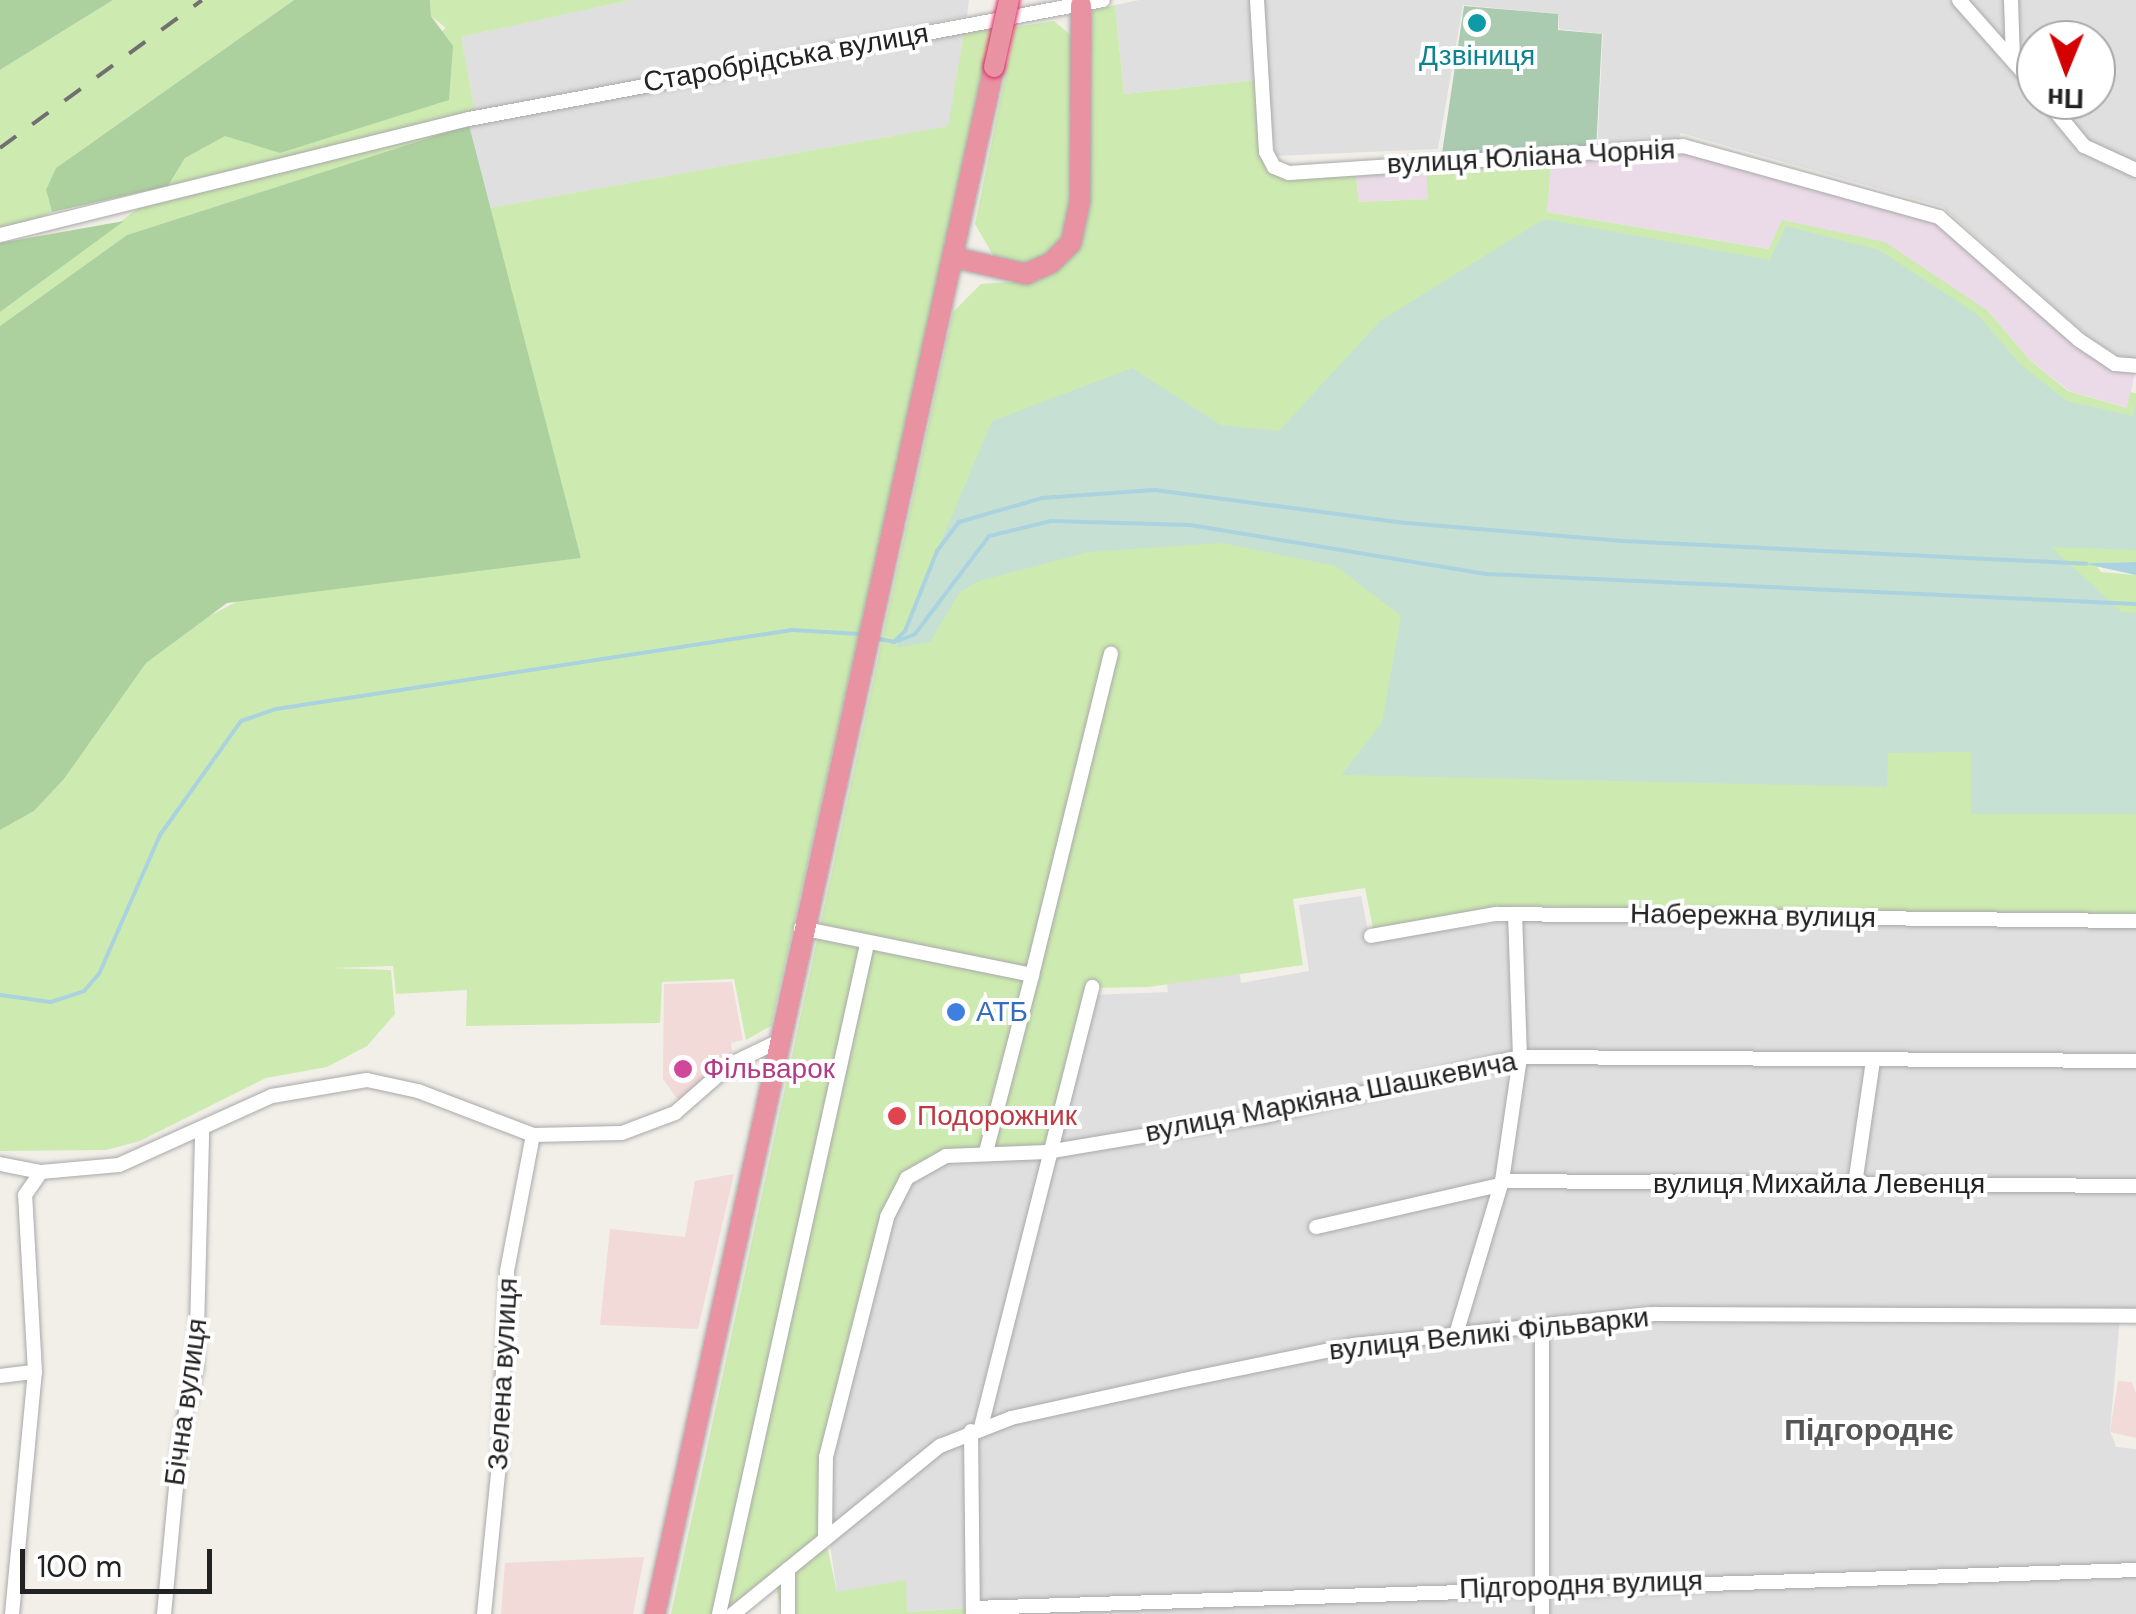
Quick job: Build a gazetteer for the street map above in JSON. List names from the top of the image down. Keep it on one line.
{"streets":{"street":["Старобрідська вулиця","вулиця Юліана Чорнія","Набережна вулиця","вулиця Маркіяна Шашкевича","вулиця Михайла Левенця","вулиця Великі Фільварки","Зелена вулиця","Бічна вулиця","Підгородня вулиця"]},"crossings":[["вулиця Маркіяна Шашкевича","вулиця Великі Фільварки"]],"districts":["Підгороднє"],"places":["Дзвіниця","АТБ","Фільварок","Подорожник"],"scale_bar":"100 m","north":"bottom"}
